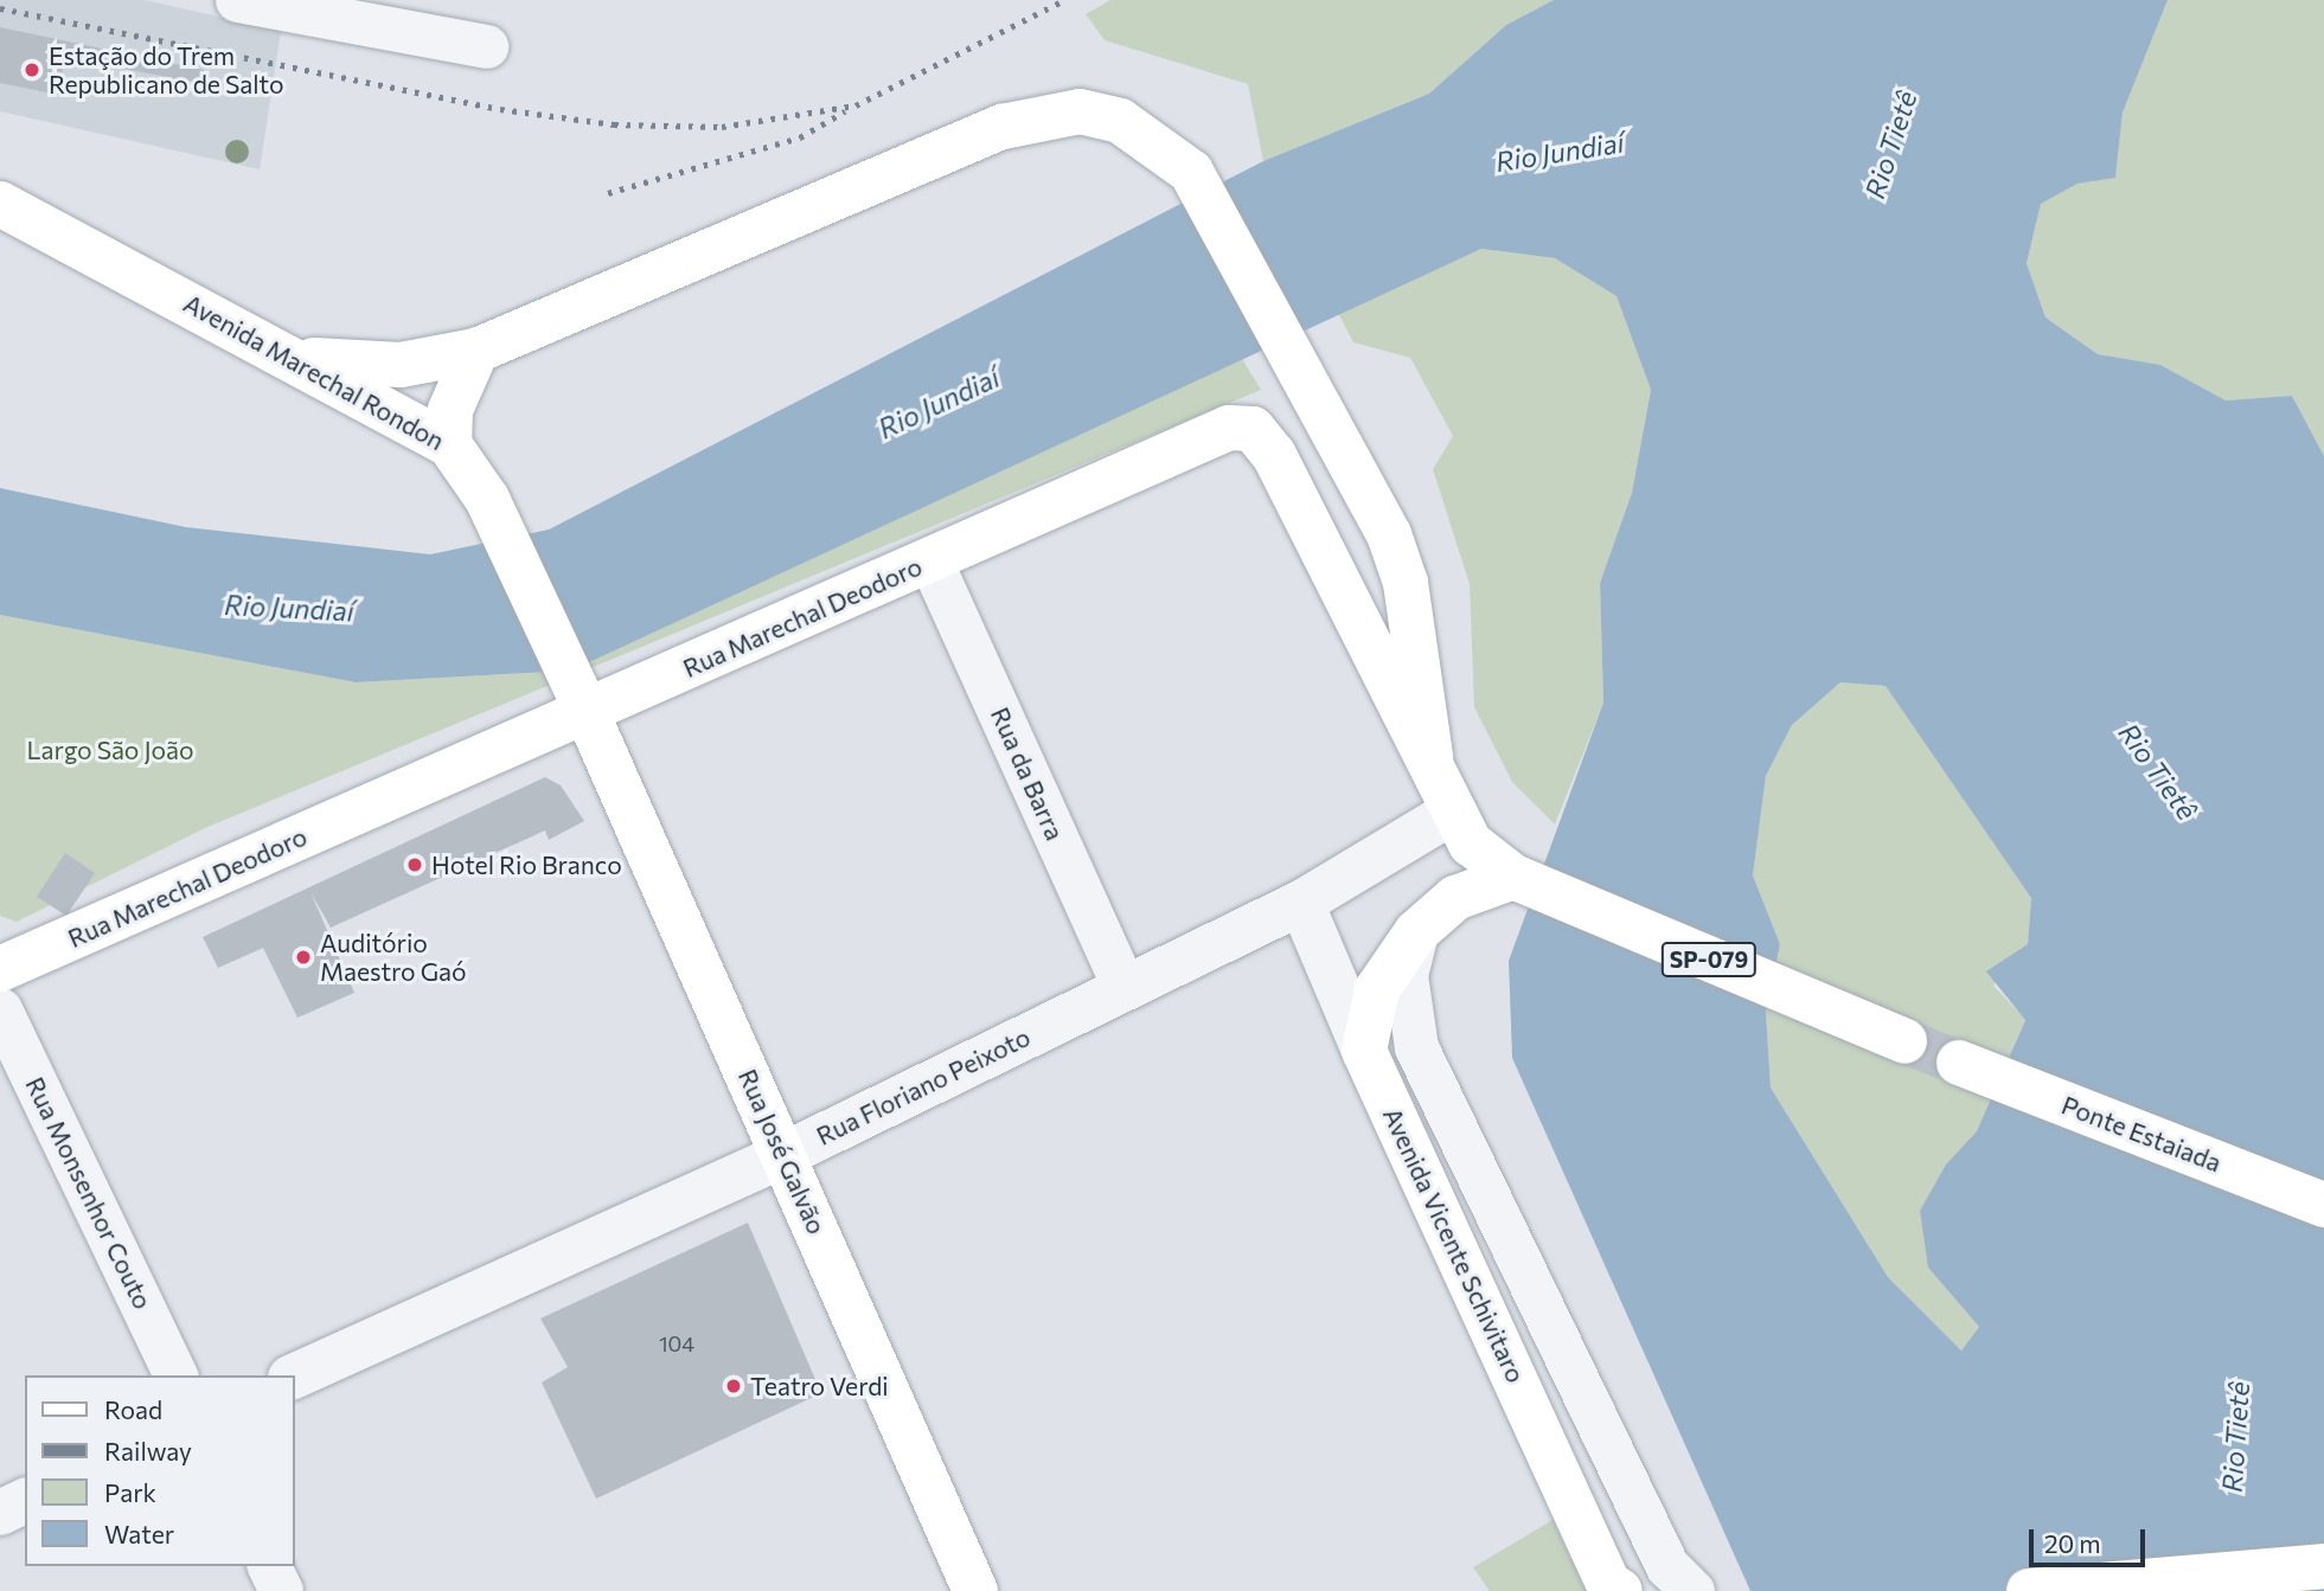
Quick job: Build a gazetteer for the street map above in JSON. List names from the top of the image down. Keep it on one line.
{"streets":{"main road":["Avenida Marechal Rondon","Rua Marechal Deodoro","SP-079","Ponte Estaiada","Rua José Galvão","Avenida Vicente Schivitaro"],"street":["Rua da Barra","Rua Floriano Peixoto","Rua Monsenhor Couto"]},"crossings":[["Avenida Marechal Rondon","Rua Marechal Deodoro"],["Avenida Marechal Rondon","Rua José Galvão"],["Rua Marechal Deodoro","Rua da Barra"],["Rua Marechal Deodoro","SP-079"],["Rua Marechal Deodoro","Rua Floriano Peixoto"],["Rua Marechal Deodoro","Rua José Galvão"],["Rua da Barra","Rua Floriano Peixoto"],["Rua Floriano Peixoto","Rua José Galvão"],["Rua Floriano Peixoto","Avenida Vicente Schivitaro"]],"water":["Rio Tietê","Rio Jundiaí"],"parks":["Largo São João"],"places":["Estação do Trem Republicano de Salto","Hotel Rio Branco","Auditório Maestro Gaó","Teatro Verdi"],"house_numbers":["104"],"legend":["Road","Railway","Park","Water"],"scale_bar":"20 m"}
